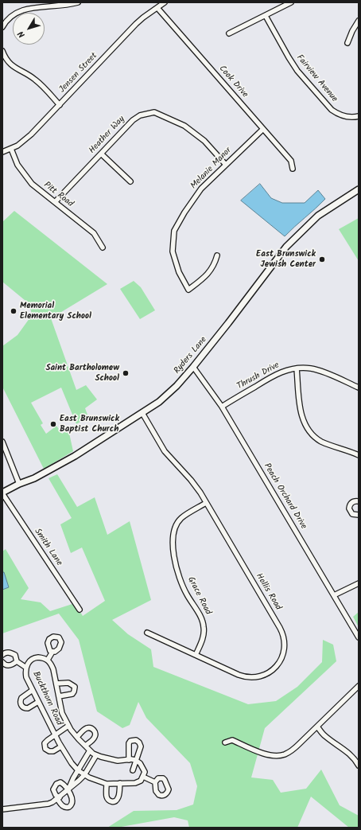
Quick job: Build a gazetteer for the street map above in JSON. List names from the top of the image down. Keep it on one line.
{"streets":{"main road":["Ryders Lane"],"street":["Jensen Street","Fairview Avenue","Cook Drive","Heather Way","Melanie Manor","Pitt Road","Thrush Drive","Peach Orchard Drive","Smith Lane","Hollis Road","Grace Road","Buckthorn Road"]},"crossings":[["Jensen Street","Cook Drive"],["Jensen Street","Pitt Road"],["Cook Drive","Melanie Manor"],["Heather Way","Melanie Manor"],["Heather Way","Pitt Road"],["Ryders Lane","Peach Orchard Drive"],["Ryders Lane","Smith Lane"],["Ryders Lane","Hollis Road"],["Thrush Drive","Peach Orchard Drive"],["Hollis Road","Grace Road"]],"places":["East Brunswick Jewish Center","Memorial Elementary School","Saint Bartholomew School","East Brunswick Baptist Church"],"north":"bottom left"}
